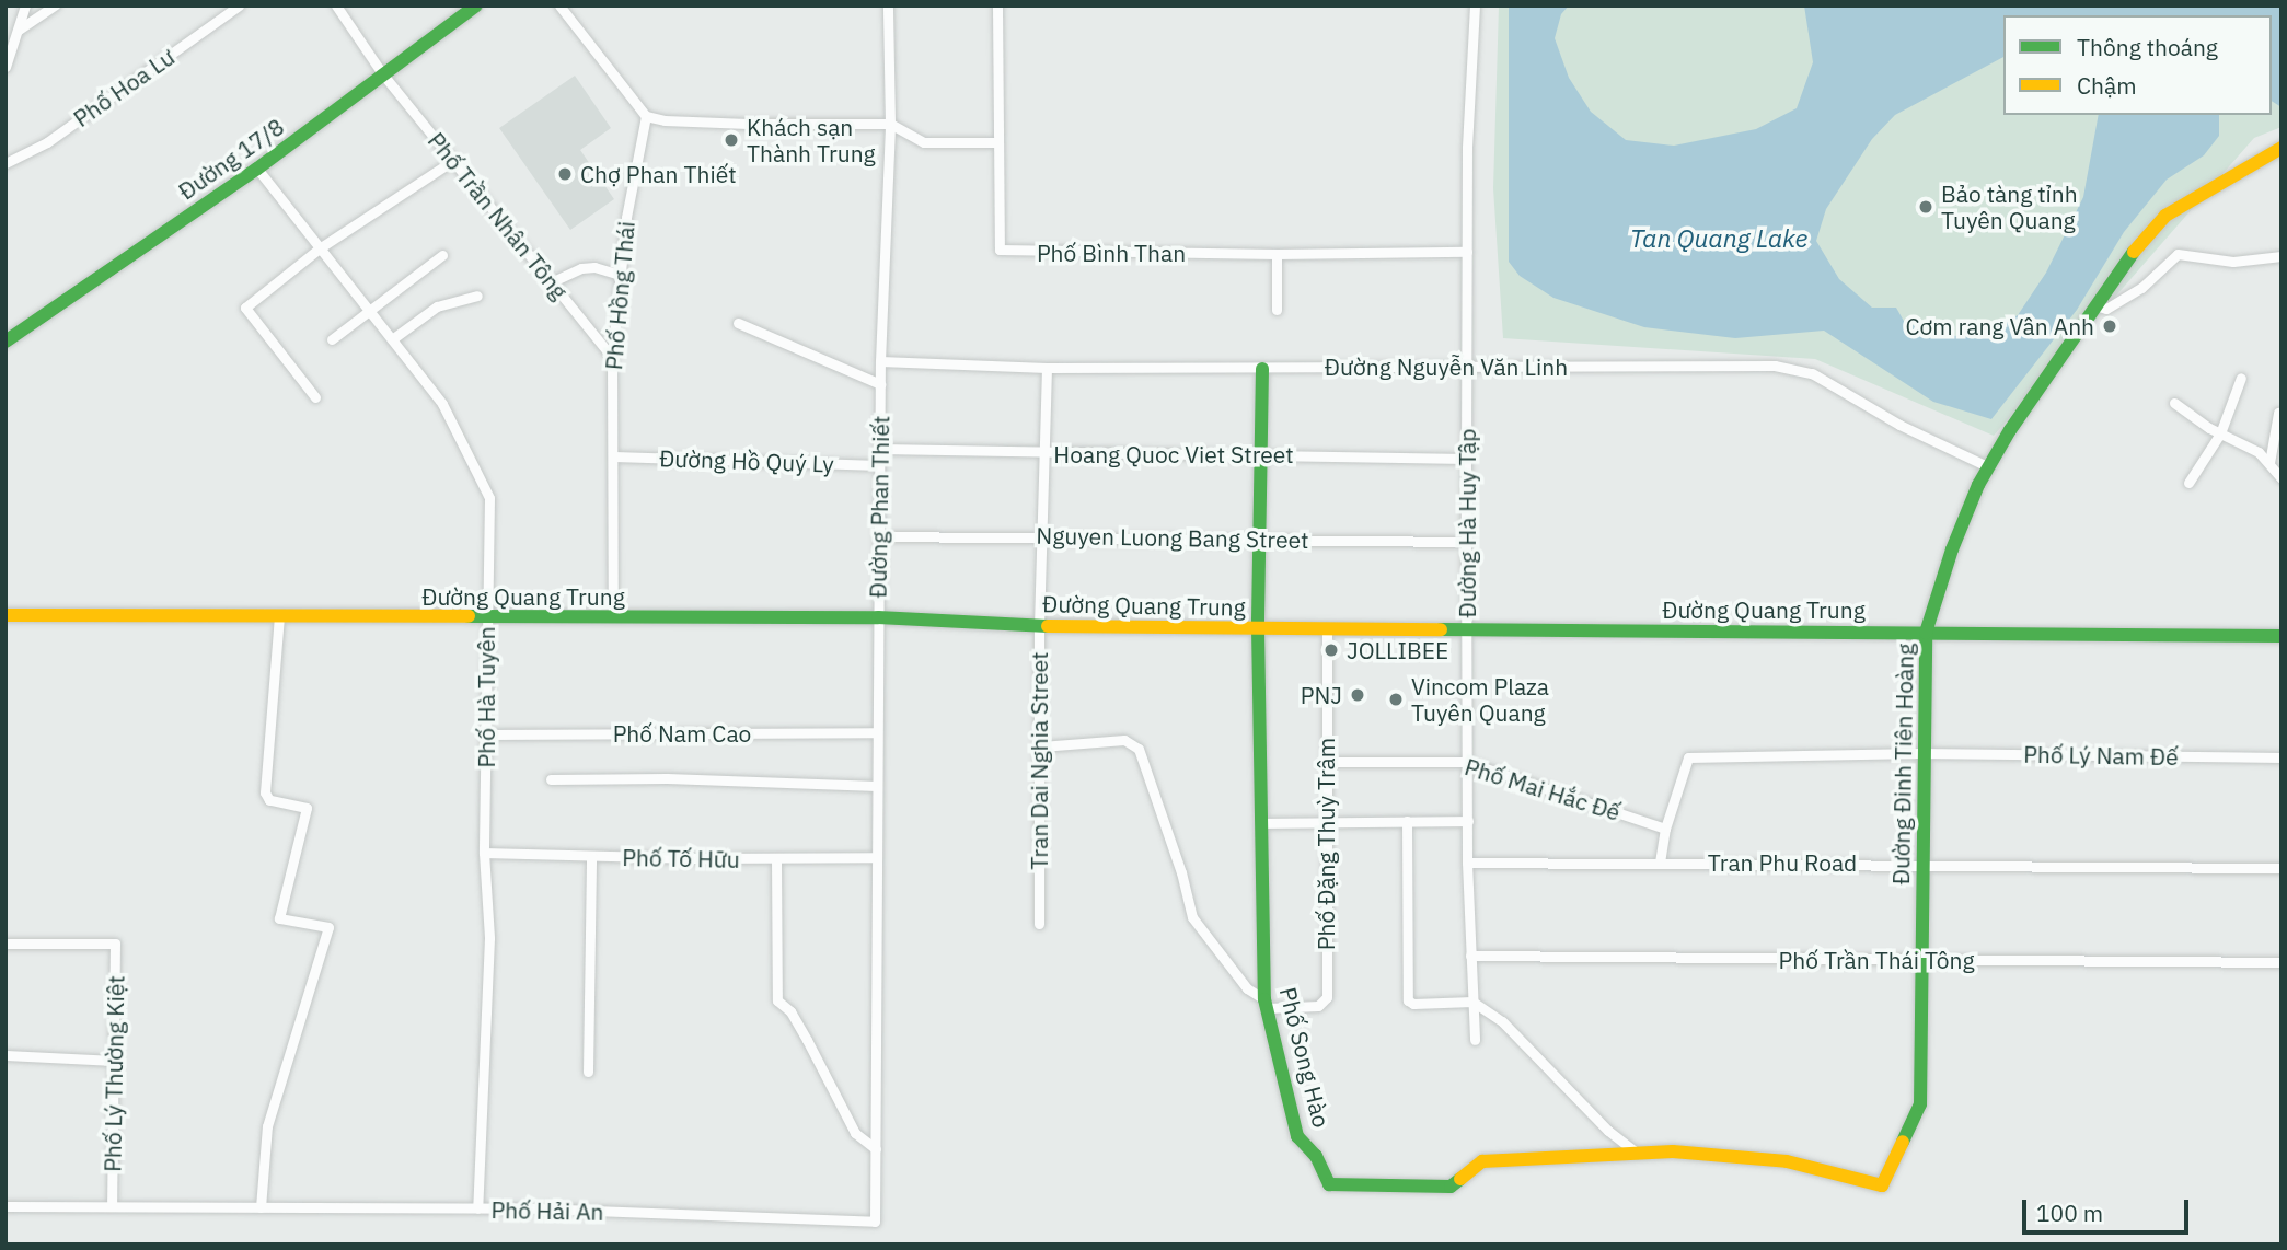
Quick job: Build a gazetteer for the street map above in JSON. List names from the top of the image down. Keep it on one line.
{"streets":{"main road":["Đường 17/8","Đường Quang Trung","Đường Đinh Tiên Hoàng","Phố Song Hào"],"street":["Phố Hoa Lư","Phố Trần Nhân Tông","Phố Bình Than","Phố Hồng Thái","Đường Nguyễn Văn Linh","Hoang Quoc Viet Street","Đường Hồ Quý Ly","Đường Phan Thiết","Đường Hà Huy Tập","Nguyen Luong Bang Street","Phố Hà Tuyên","Phố Nam Cao","Phố Lý Nam Đế","Tran Dai Nghia Street","Phố Mai Hắc Đế","Phố Đặng Thuỳ Trâm","Phố Tố Hữu","Tran Phu Road","Phố Trần Thái Tông","Phố Lý Thường Kiệt","Phố Hải An"]},"crossings":[["Đường 17/8","Phố Trần Nhân Tông"],["Đường 17/8","Phố Hà Tuyên"],["Phố Trần Nhân Tông","Phố Hồng Thái"],["Phố Bình Than","Đường Hà Huy Tập"],["Phố Hồng Thái","Đường Hồ Quý Ly"],["Phố Hồng Thái","Đường Quang Trung"],["Đường Nguyễn Văn Linh","Đường Phan Thiết"],["Đường Nguyễn Văn Linh","Đường Hà Huy Tập"],["Đường Nguyễn Văn Linh","Tran Dai Nghia Street"],["Đường Nguyễn Văn Linh","Đường Đinh Tiên Hoàng"],["Đường Nguyễn Văn Linh","Phố Song Hào"],["Hoang Quoc Viet Street","Đường Phan Thiết"],["Hoang Quoc Viet Street","Đường Hà Huy Tập"],["Hoang Quoc Viet Street","Tran Dai Nghia Street"],["Hoang Quoc Viet Street","Phố Song Hào"],["Đường Hồ Quý Ly","Đường Phan Thiết"],["Đường Phan Thiết","Nguyen Luong Bang Street"],["Đường Phan Thiết","Đường Quang Trung"],["Đường Phan Thiết","Phố Nam Cao"],["Đường Phan Thiết","Phố Tố Hữu"],["Đường Phan Thiết","Phố Hải An"],["Đường Hà Huy Tập","Nguyen Luong Bang Street"],["Đường Hà Huy Tập","Đường Quang Trung"],["Đường Hà Huy Tập","Phố Mai Hắc Đế"],["Đường Hà Huy Tập","Tran Phu Road"],["Đường Hà Huy Tập","Phố Trần Thái Tông"],["Nguyen Luong Bang Street","Tran Dai Nghia Street"],["Nguyen Luong Bang Street","Phố Song Hào"],["Đường Quang Trung","Phố Hà Tuyên"],["Đường Quang Trung","Tran Dai Nghia Street"],["Đường Quang Trung","Đường Đinh Tiên Hoàng"],["Đường Quang Trung","Phố Đặng Thuỳ Trâm"],["Đường Quang Trung","Phố Song Hào"],["Phố Hà Tuyên","Phố Nam Cao"],["Phố Hà Tuyên","Phố Tố Hữu"],["Phố Hà Tuyên","Phố Hải An"],["Phố Lý Nam Đế","Đường Đinh Tiên Hoàng"],["Phố Lý Nam Đế","Phố Mai Hắc Đế"],["Đường Đinh Tiên Hoàng","Tran Phu Road"],["Đường Đinh Tiên Hoàng","Phố Trần Thái Tông"],["Đường Đinh Tiên Hoàng","Phố Song Hào"],["Phố Mai Hắc Đế","Phố Đặng Thuỳ Trâm"],["Phố Đặng Thuỳ Trâm","Phố Song Hào"],["Phố Lý Thường Kiệt","Phố Hải An"]],"water":["Tan Quang Lake"],"places":["Khách sạn Thành Trung","Chợ Phan Thiết","Bảo tàng tỉnh Tuyên Quang","Cơm rang Vân Anh","JOLLIBEE","PNJ","Vincom Plaza Tuyên Quang"],"legend":["Thông thoáng","Chậm"],"scale_bar":"100 m"}
